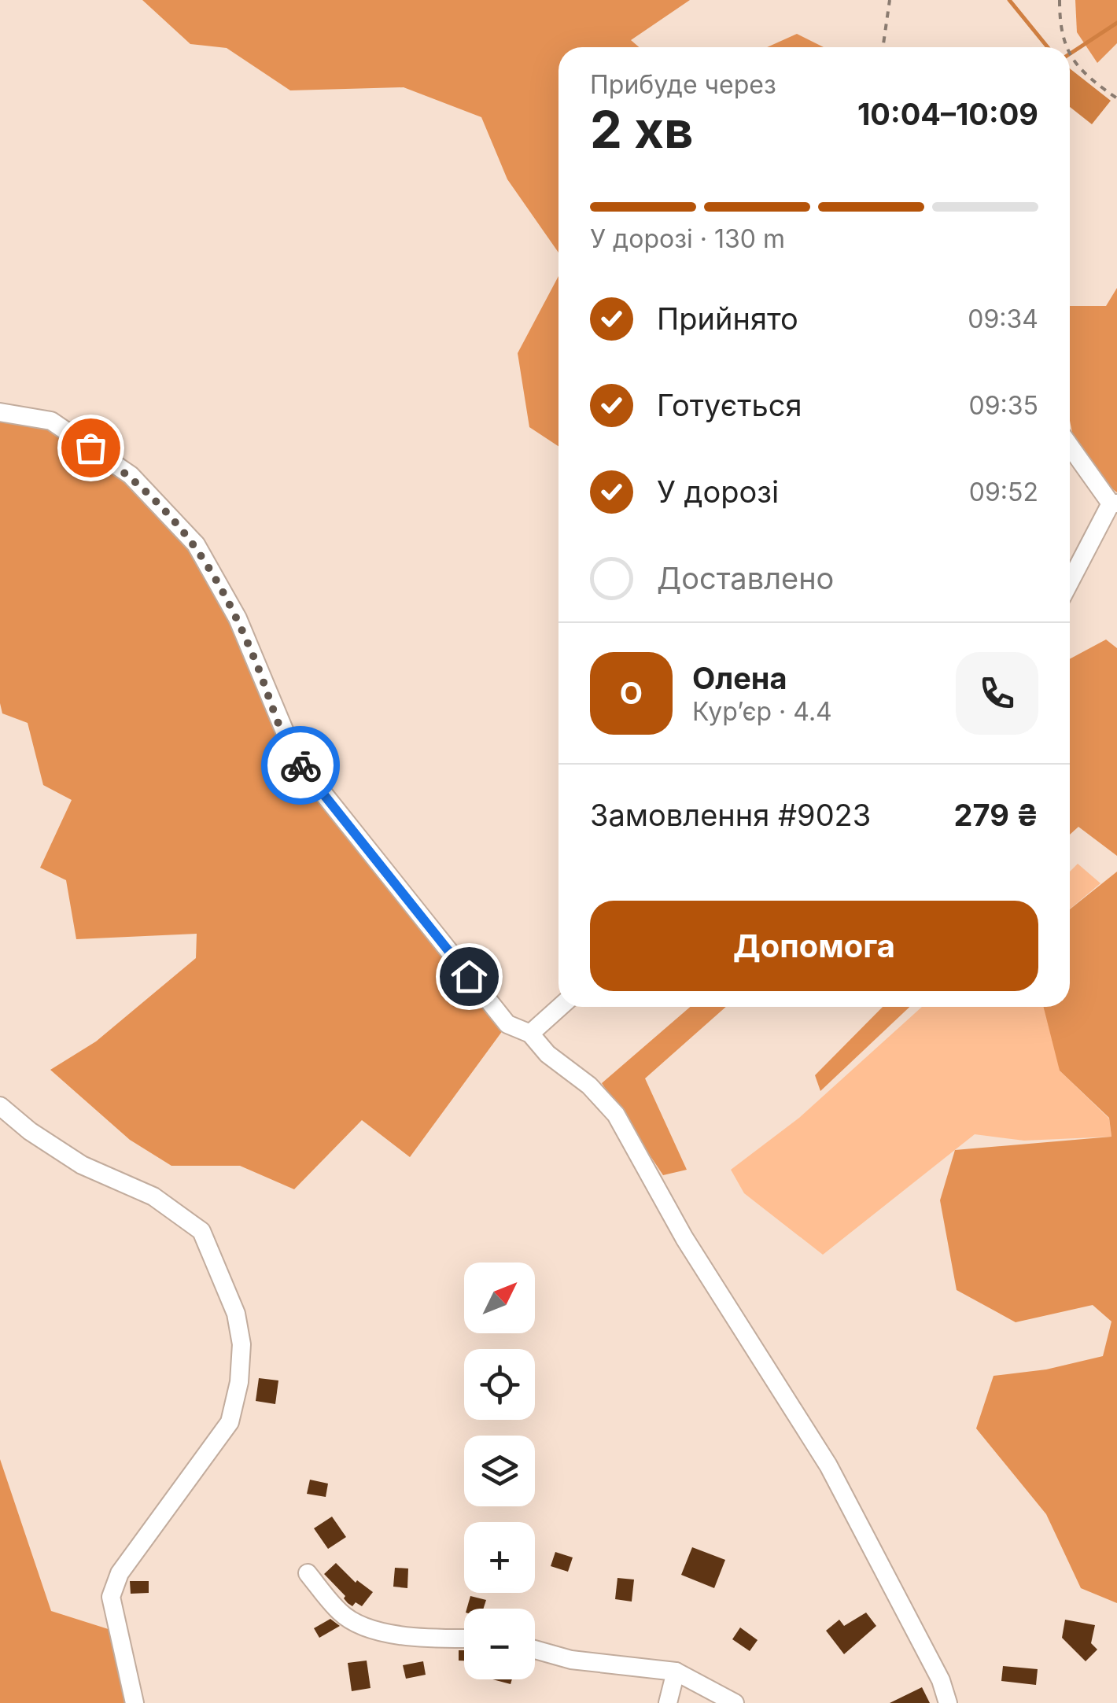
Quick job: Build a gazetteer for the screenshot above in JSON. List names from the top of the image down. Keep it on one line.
{"north":"top right","page":{"heading":["2 хв","Прибуде через","10:04–10:09"],"panel":["Олена","Кур’єр · 4.4","Замовлення #9023","279 ₴"],"bar":"У дорозі · 130 m","list":[["Прийнято","09:34"],["Готується","09:35"],["У дорозі","09:52"],"Доставлено"],"round":"О","buttons":"Допомога","map_buttons":["+","−"]}}
